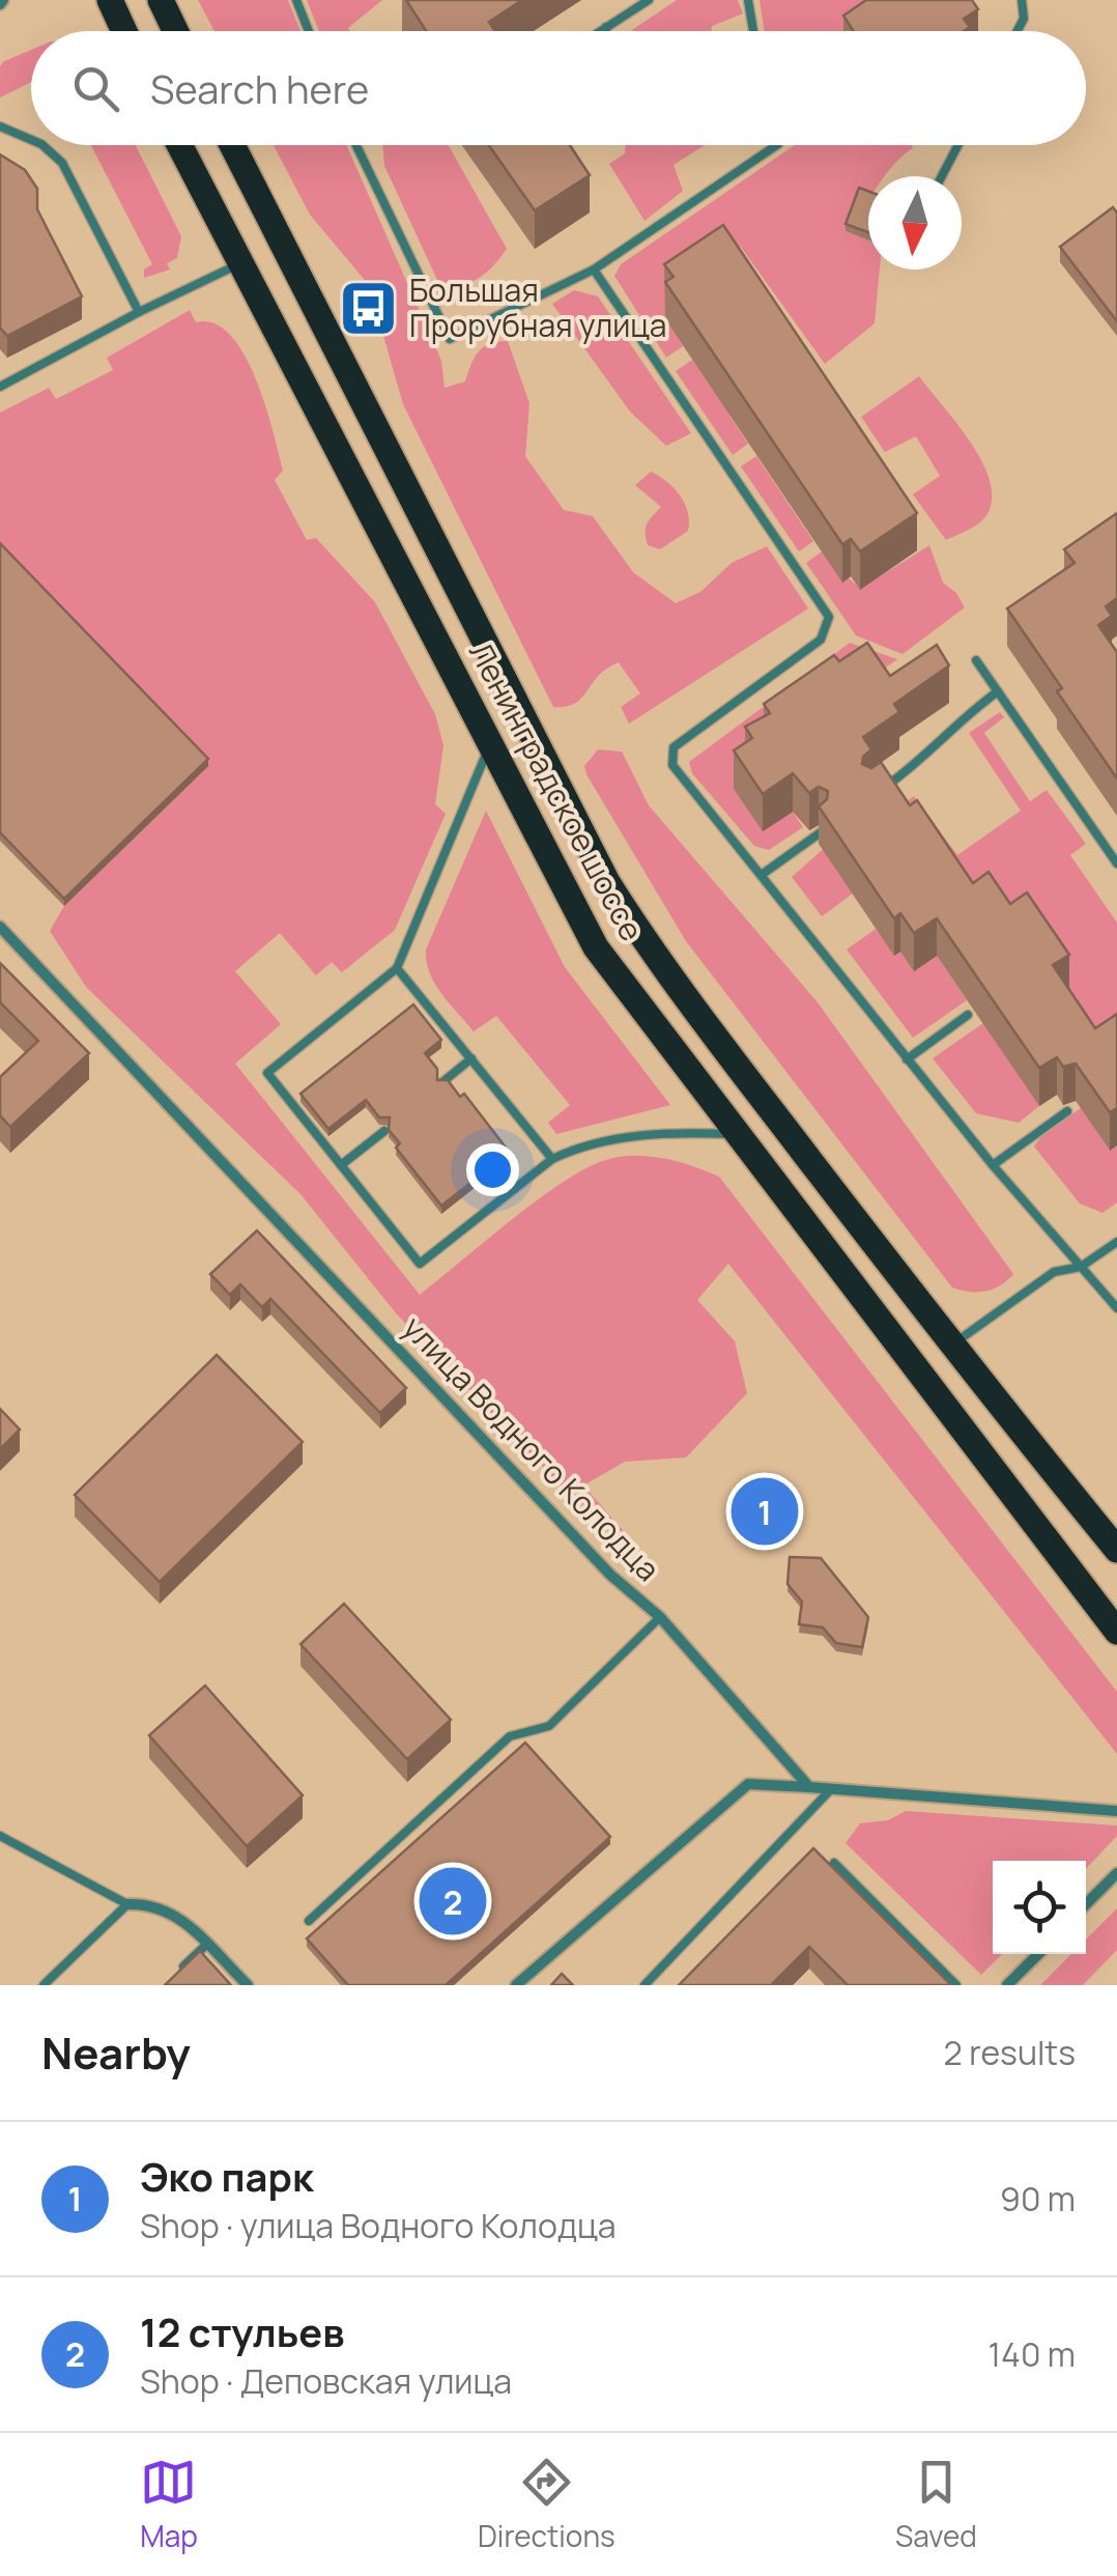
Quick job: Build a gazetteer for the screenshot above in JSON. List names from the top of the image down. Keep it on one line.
{"streets":{"main road":["Ленинградское шоссе"],"street":["улица Водного Колодца"]},"places":{"bus stop":["Большая Прорубная улица"]},"north":"bottom","page":{"search":"Search here","pins":["1","2"],"heading":["Nearby","2 results"],"list":[{"mark":"1","name":"Эко парк","note":"Shop · улица Водного Колодца","value":"90 m"},{"mark":"2","name":"12 стульев","note":"Shop · Деповская улица","value":"140 m"}],"nav":["Map","Directions","Saved"]}}
